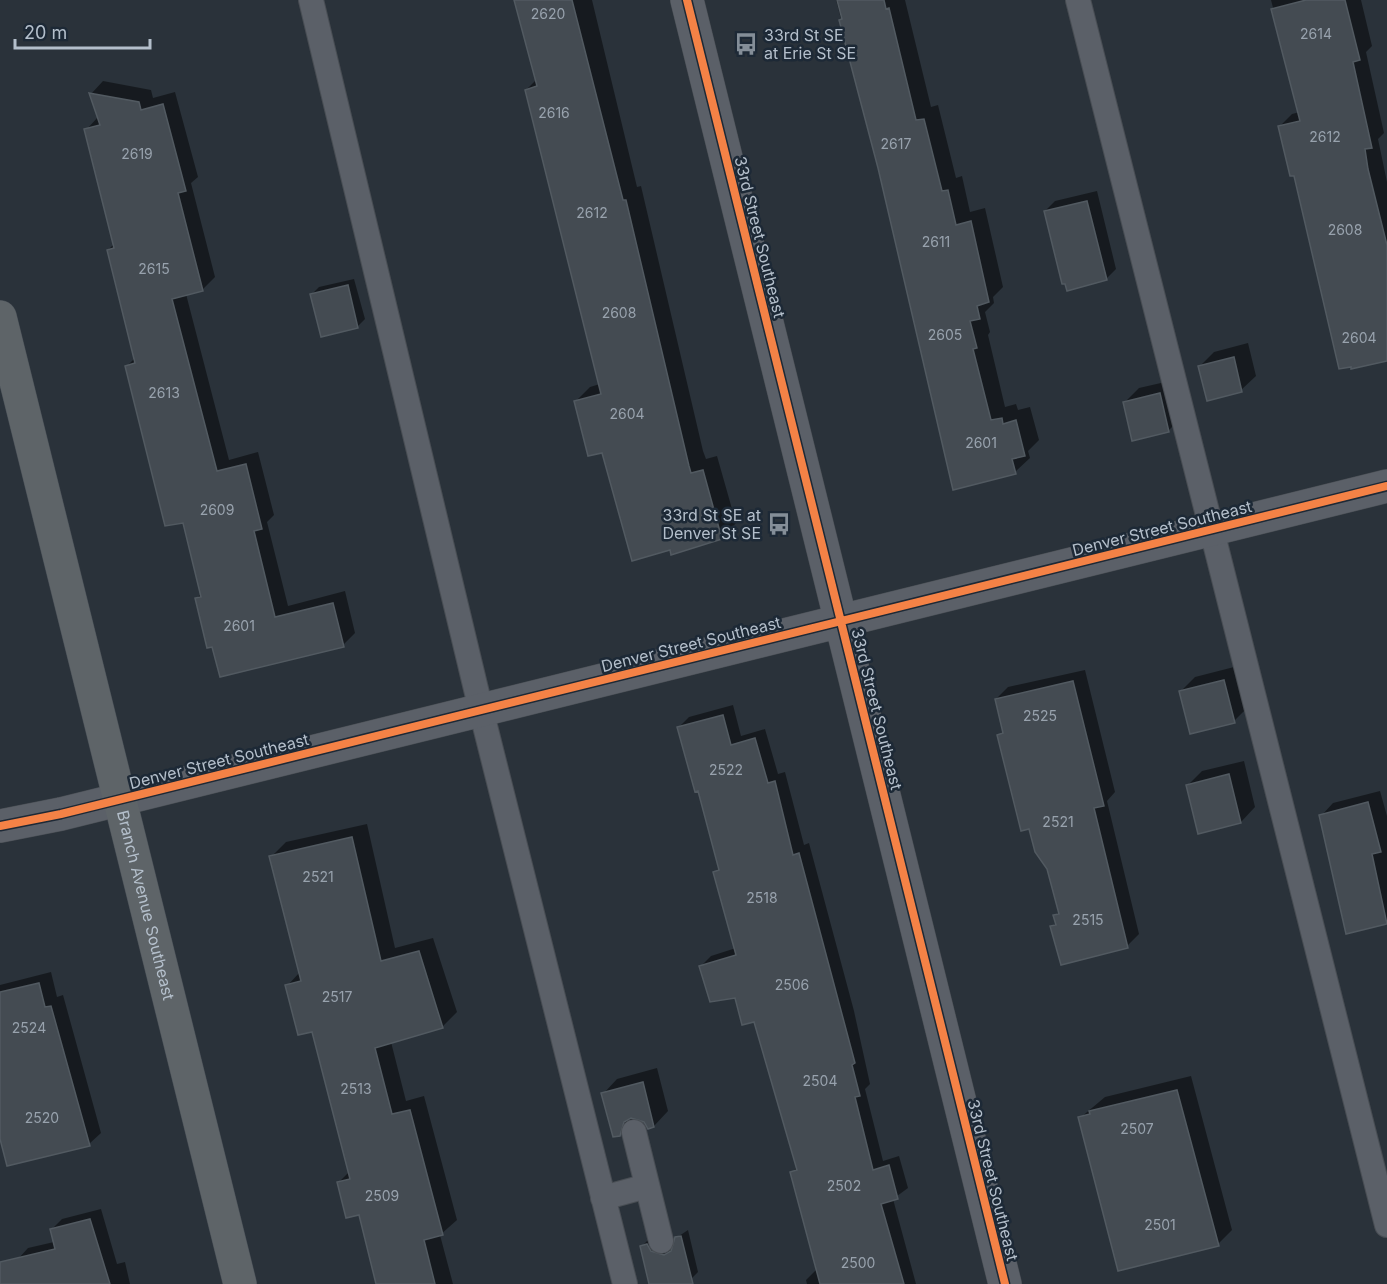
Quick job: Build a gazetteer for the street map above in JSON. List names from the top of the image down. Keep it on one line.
{"streets":{"highway":["Branch Avenue Southeast"],"street":["33rd Street Southeast","Denver Street Southeast"]},"crossings":[["33rd Street Southeast","Denver Street Southeast"],["Denver Street Southeast","Branch Avenue Southeast"]],"places":{"bus stop":["33rd St SE at Erie St SE","33rd St SE at Denver St SE"]},"house_numbers":["2620","2614","2616","2612","2617","2619","2612","2608","2611","2615","2608","2605","2604","2613","2604","2601","2609","2601","2525","2522","2521","2521","2518","2515","2506","2517","2524","2504","2513","2520","2507","2502","2509","2501","2500"],"scale_bar":"20 m"}
